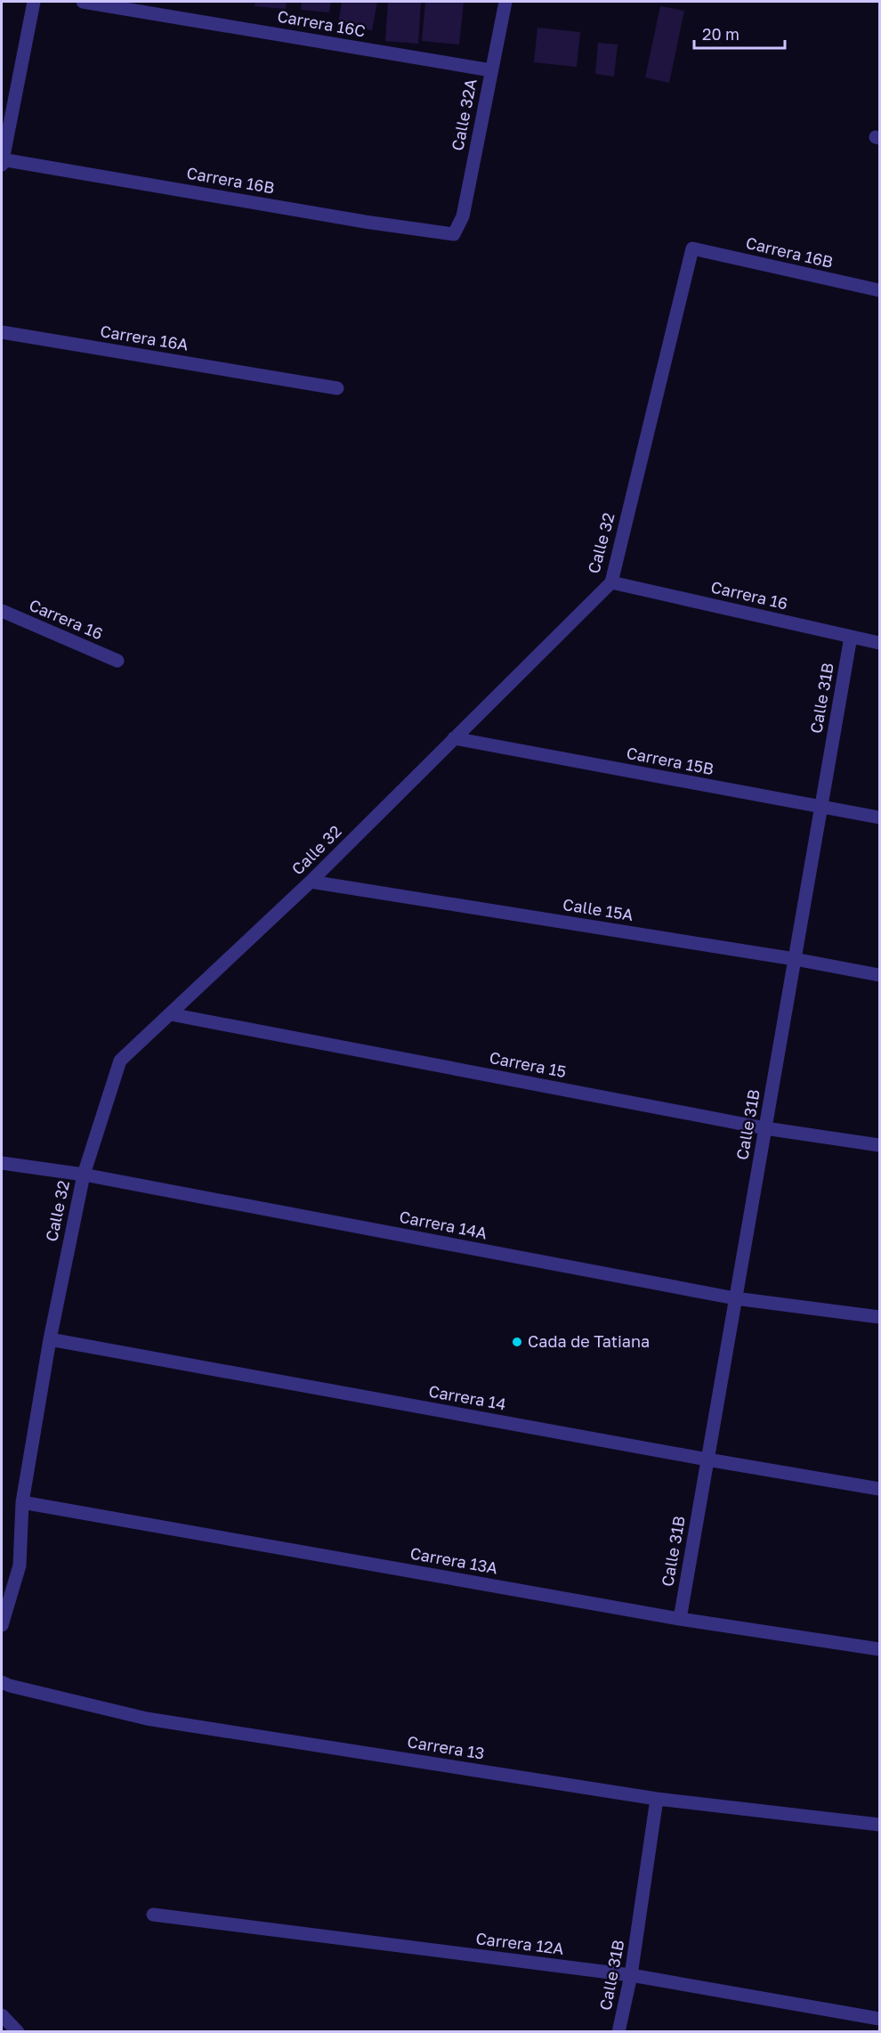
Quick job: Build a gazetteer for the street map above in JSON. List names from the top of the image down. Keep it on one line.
{"streets":{"street":["Carrera 16C","Calle 32A","Carrera 16B","Carrera 16A","Calle 32","Carrera 16","Calle 31B","Carrera 15B","Calle 15A","Carrera 15","Carrera 14A","Carrera 14","Carrera 13A","Carrera 13","Carrera 12A"]},"crossings":[["Carrera 16C","Calle 32A"],["Calle 32A","Carrera 16B"],["Carrera 16B","Calle 32"],["Calle 32","Carrera 16"],["Calle 32","Carrera 15B"],["Calle 32","Calle 15A"],["Calle 32","Carrera 15"],["Calle 32","Carrera 14A"],["Calle 32","Carrera 14"],["Calle 32","Carrera 13A"],["Carrera 16","Calle 31B"],["Calle 31B","Carrera 15B"],["Calle 31B","Calle 15A"],["Calle 31B","Carrera 15"],["Calle 31B","Carrera 14A"],["Calle 31B","Carrera 14"],["Calle 31B","Carrera 13A"],["Calle 31B","Carrera 13"],["Calle 31B","Carrera 12A"]],"places":["Cada de Tatiana"],"scale_bar":"20 m"}
